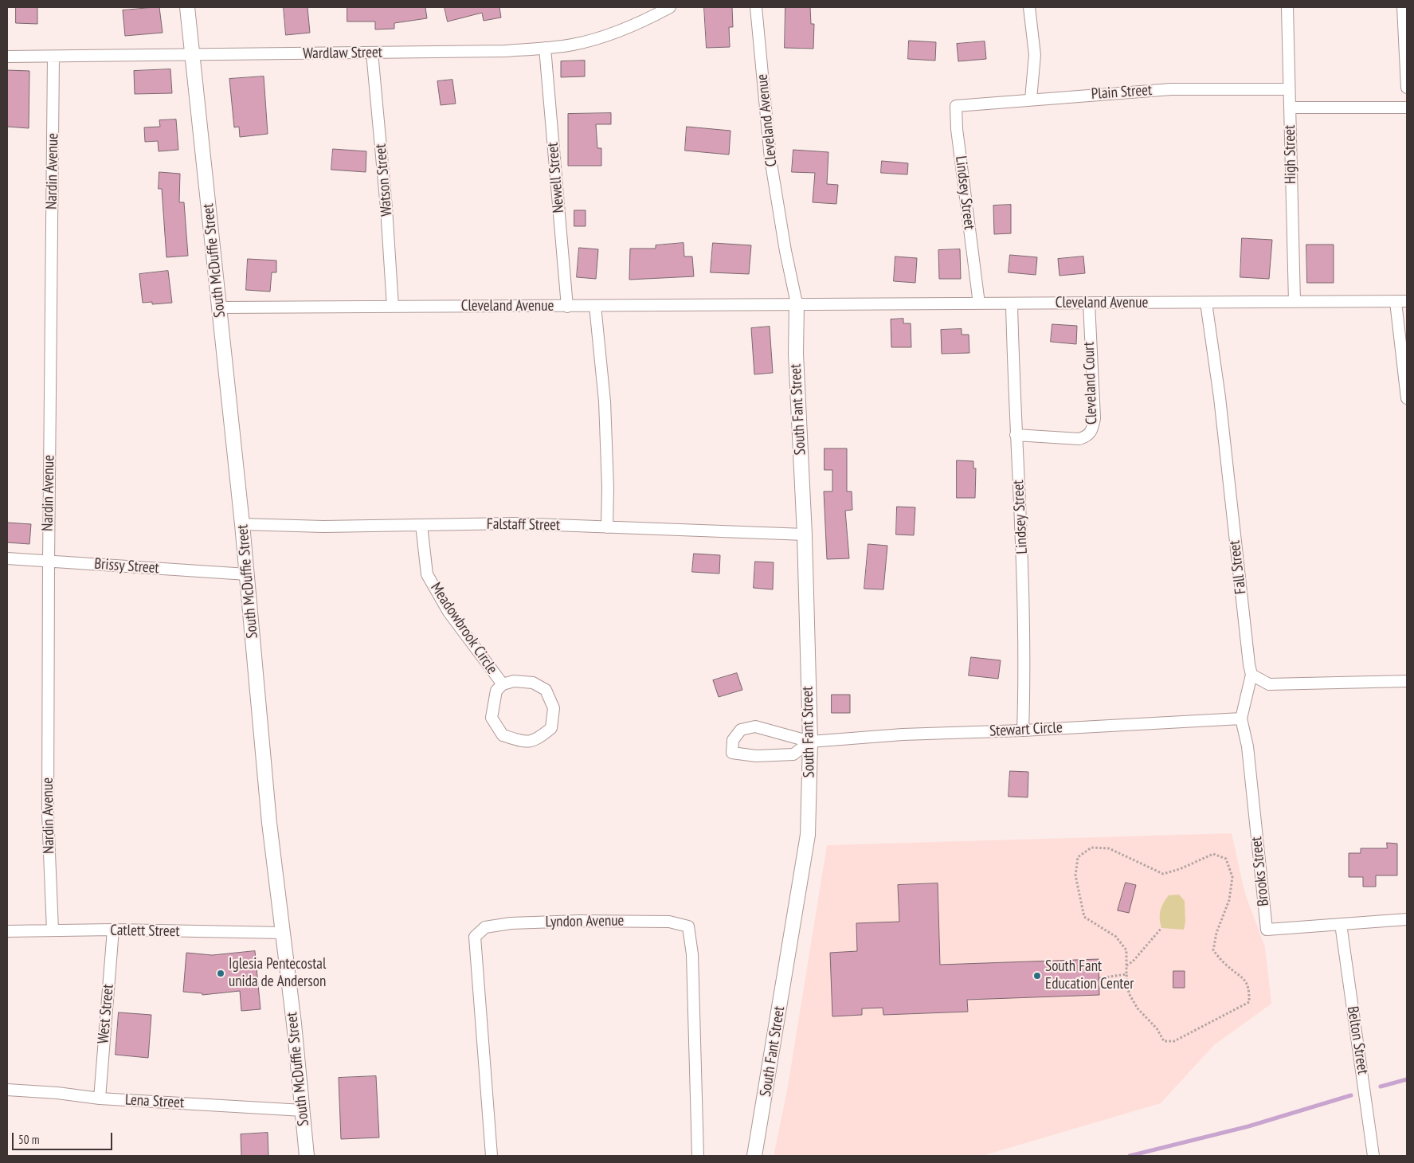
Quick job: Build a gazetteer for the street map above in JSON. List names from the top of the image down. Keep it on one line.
{"streets":{"street":["Wardlaw Street","Plain Street","Cleveland Avenue","High Street","Nardin Avenue","Newell Street","Watson Street","Lindsey Street","South McDuffie Street","Cleveland Court","South Fant Street","Falstaff Street","Brissy Street","Fall Street","Meadowbrook Circle","Stewart Circle","Brooks Street","Lyndon Avenue","Catlett Street","West Street","Belton Street","Lena Street"]},"crossings":[["Wardlaw Street","Nardin Avenue"],["Wardlaw Street","Newell Street"],["Wardlaw Street","Watson Street"],["Wardlaw Street","South McDuffie Street"],["Plain Street","High Street"],["Plain Street","Lindsey Street"],["Cleveland Avenue","High Street"],["Cleveland Avenue","Newell Street"],["Cleveland Avenue","Watson Street"],["Cleveland Avenue","Lindsey Street"],["Cleveland Avenue","South McDuffie Street"],["Cleveland Avenue","Cleveland Court"],["Cleveland Avenue","South Fant Street"],["Cleveland Avenue","Fall Street"],["Nardin Avenue","Brissy Street"],["Nardin Avenue","Catlett Street"],["Lindsey Street","Cleveland Court"],["Lindsey Street","Stewart Circle"],["South McDuffie Street","Falstaff Street"],["South McDuffie Street","Brissy Street"],["South McDuffie Street","Catlett Street"],["South McDuffie Street","Lena Street"],["South Fant Street","Falstaff Street"],["South Fant Street","Stewart Circle"],["Falstaff Street","Meadowbrook Circle"],["Fall Street","Brooks Street"],["Stewart Circle","Brooks Street"],["Brooks Street","Belton Street"],["Catlett Street","West Street"],["West Street","Lena Street"]],"places":["Iglesia Pentecostal unida de Anderson","South Fant Education Center"],"scale_bar":"50 m"}
